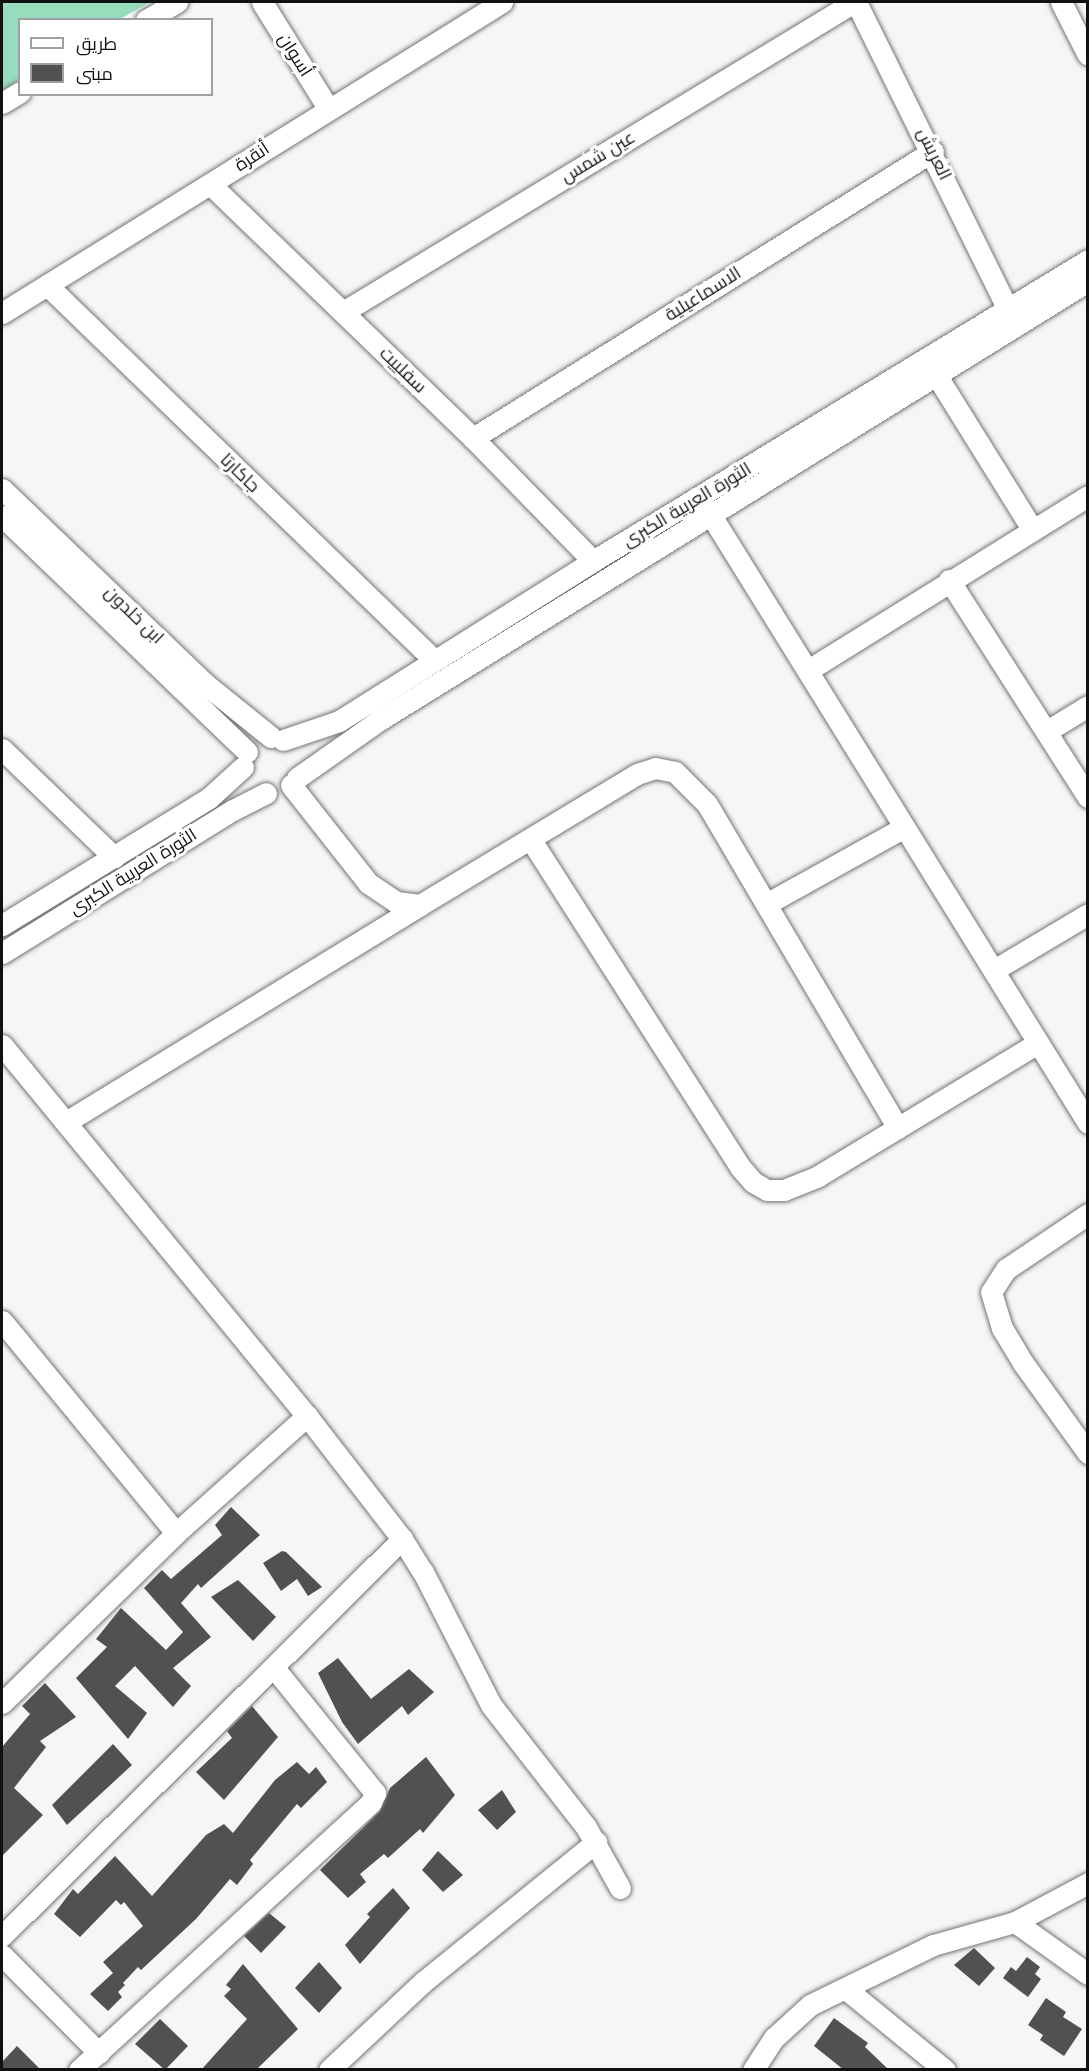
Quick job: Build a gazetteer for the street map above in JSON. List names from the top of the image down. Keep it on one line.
{"streets":{"street":["أسوان","العريش","أنقرة","عين شمس","الاسماعيلية","سفلييت","جاكارتا","الثورة العربية الكبرى","ابن خلدون"]},"crossings":[["أسوان","أنقرة"],["العريش","عين شمس"],["العريش","الاسماعيلية"],["العريش","الثورة العربية الكبرى"],["أنقرة","سفلييت"],["أنقرة","جاكارتا"],["عين شمس","سفلييت"],["الاسماعيلية","سفلييت"],["سفلييت","الثورة العربية الكبرى"],["جاكارتا","الثورة العربية الكبرى"],["الثورة العربية الكبرى","ابن خلدون"]],"legend":["طريق","مبنى"]}
